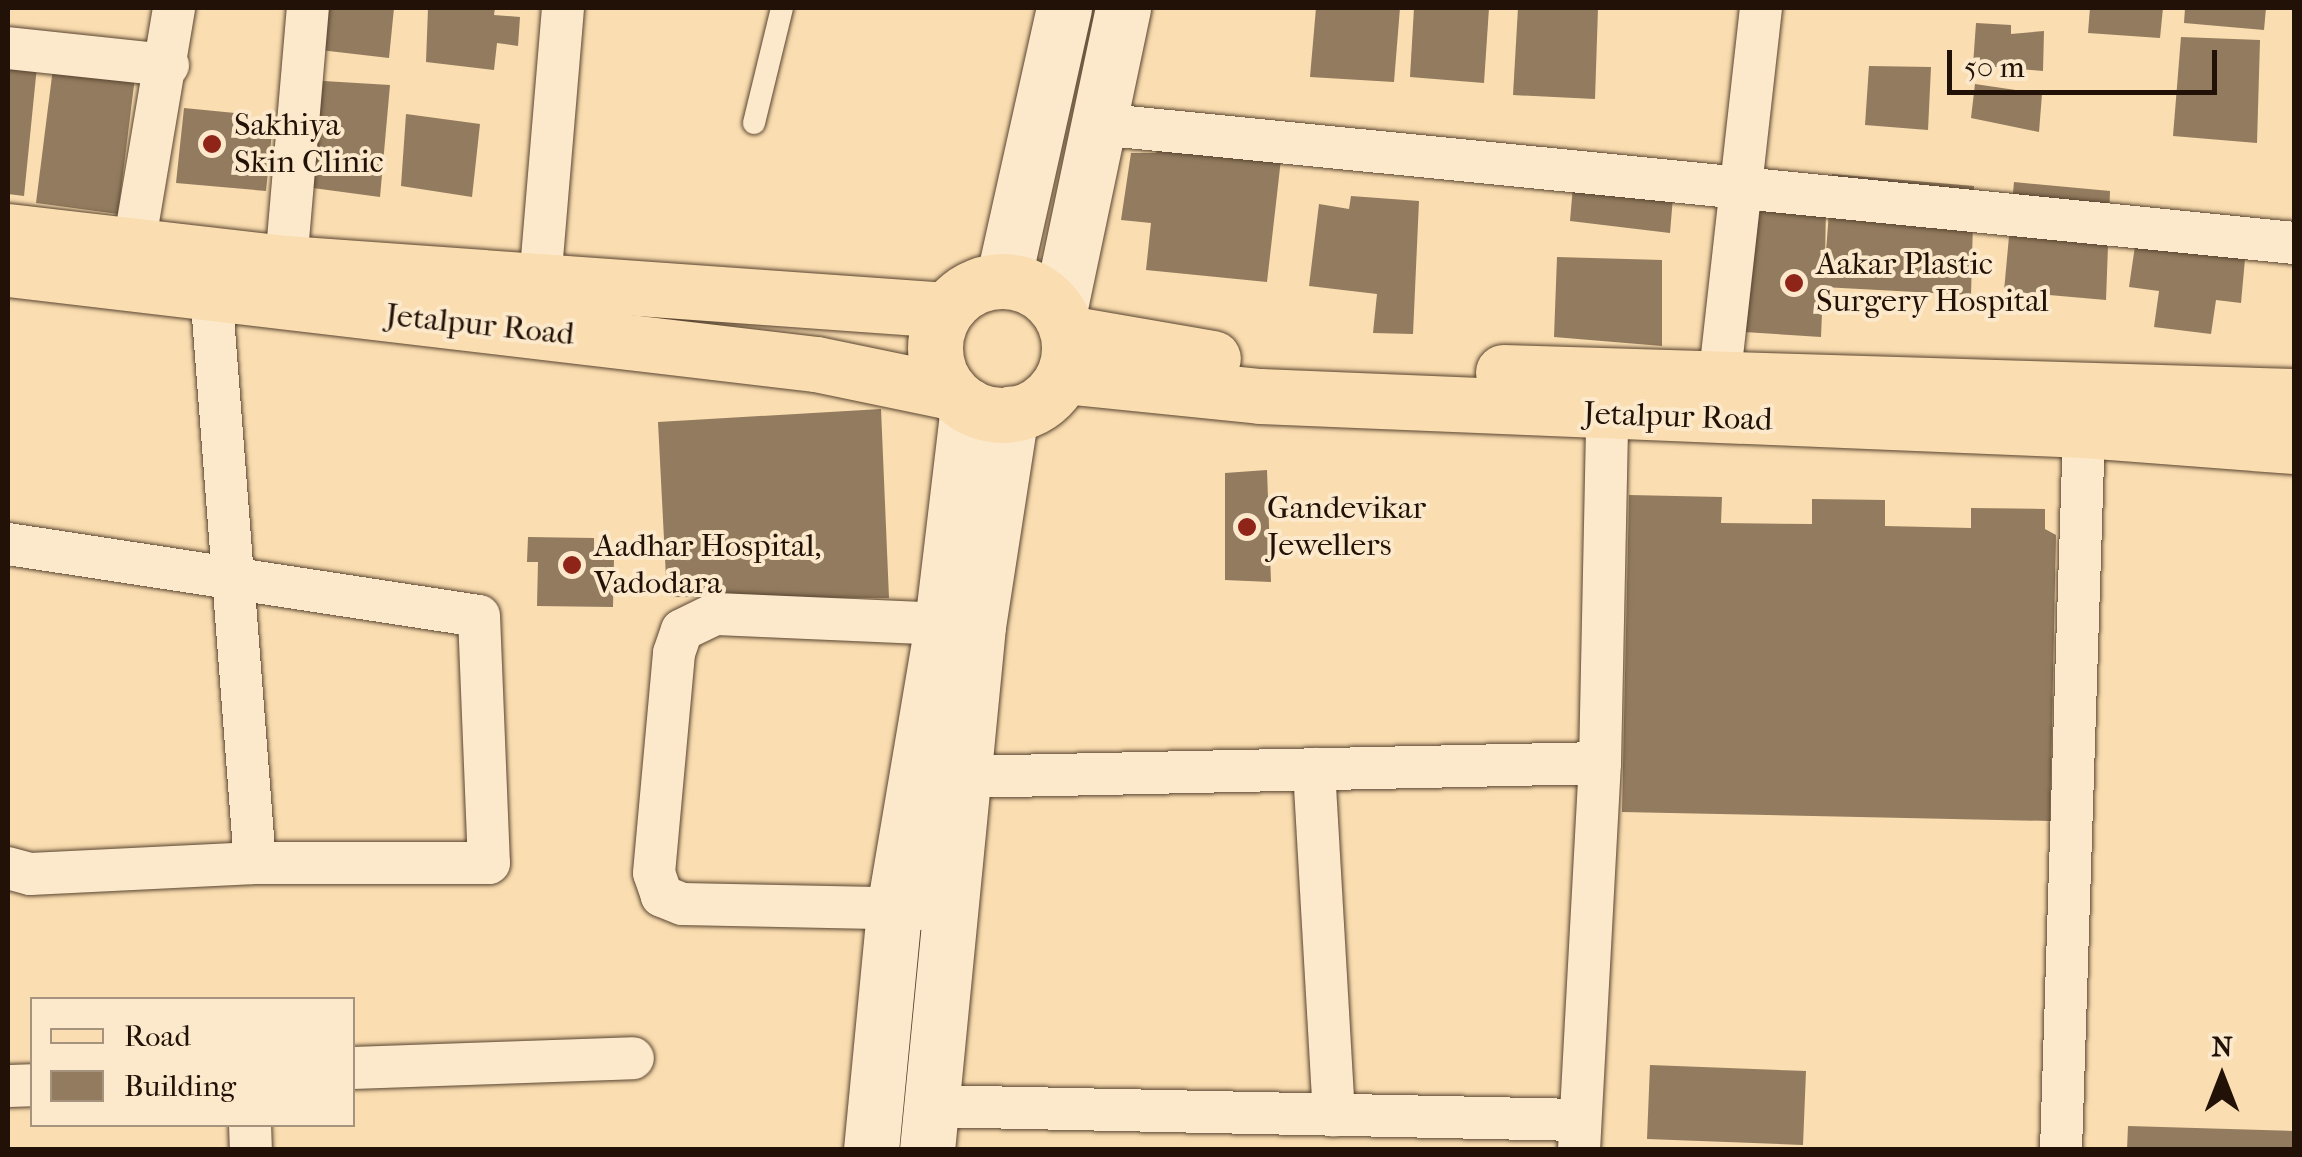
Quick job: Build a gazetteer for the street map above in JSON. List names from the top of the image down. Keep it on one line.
{"streets":{"main road":["Jetalpur Road"]},"places":["Sakhiya Skin Clinic","Aakar Plastic Surgery Hospital","Gandevikar Jewellers","Aadhar Hospital, Vadodara"],"legend":["Road","Building"],"scale_bar":"50 m","north":"top"}
